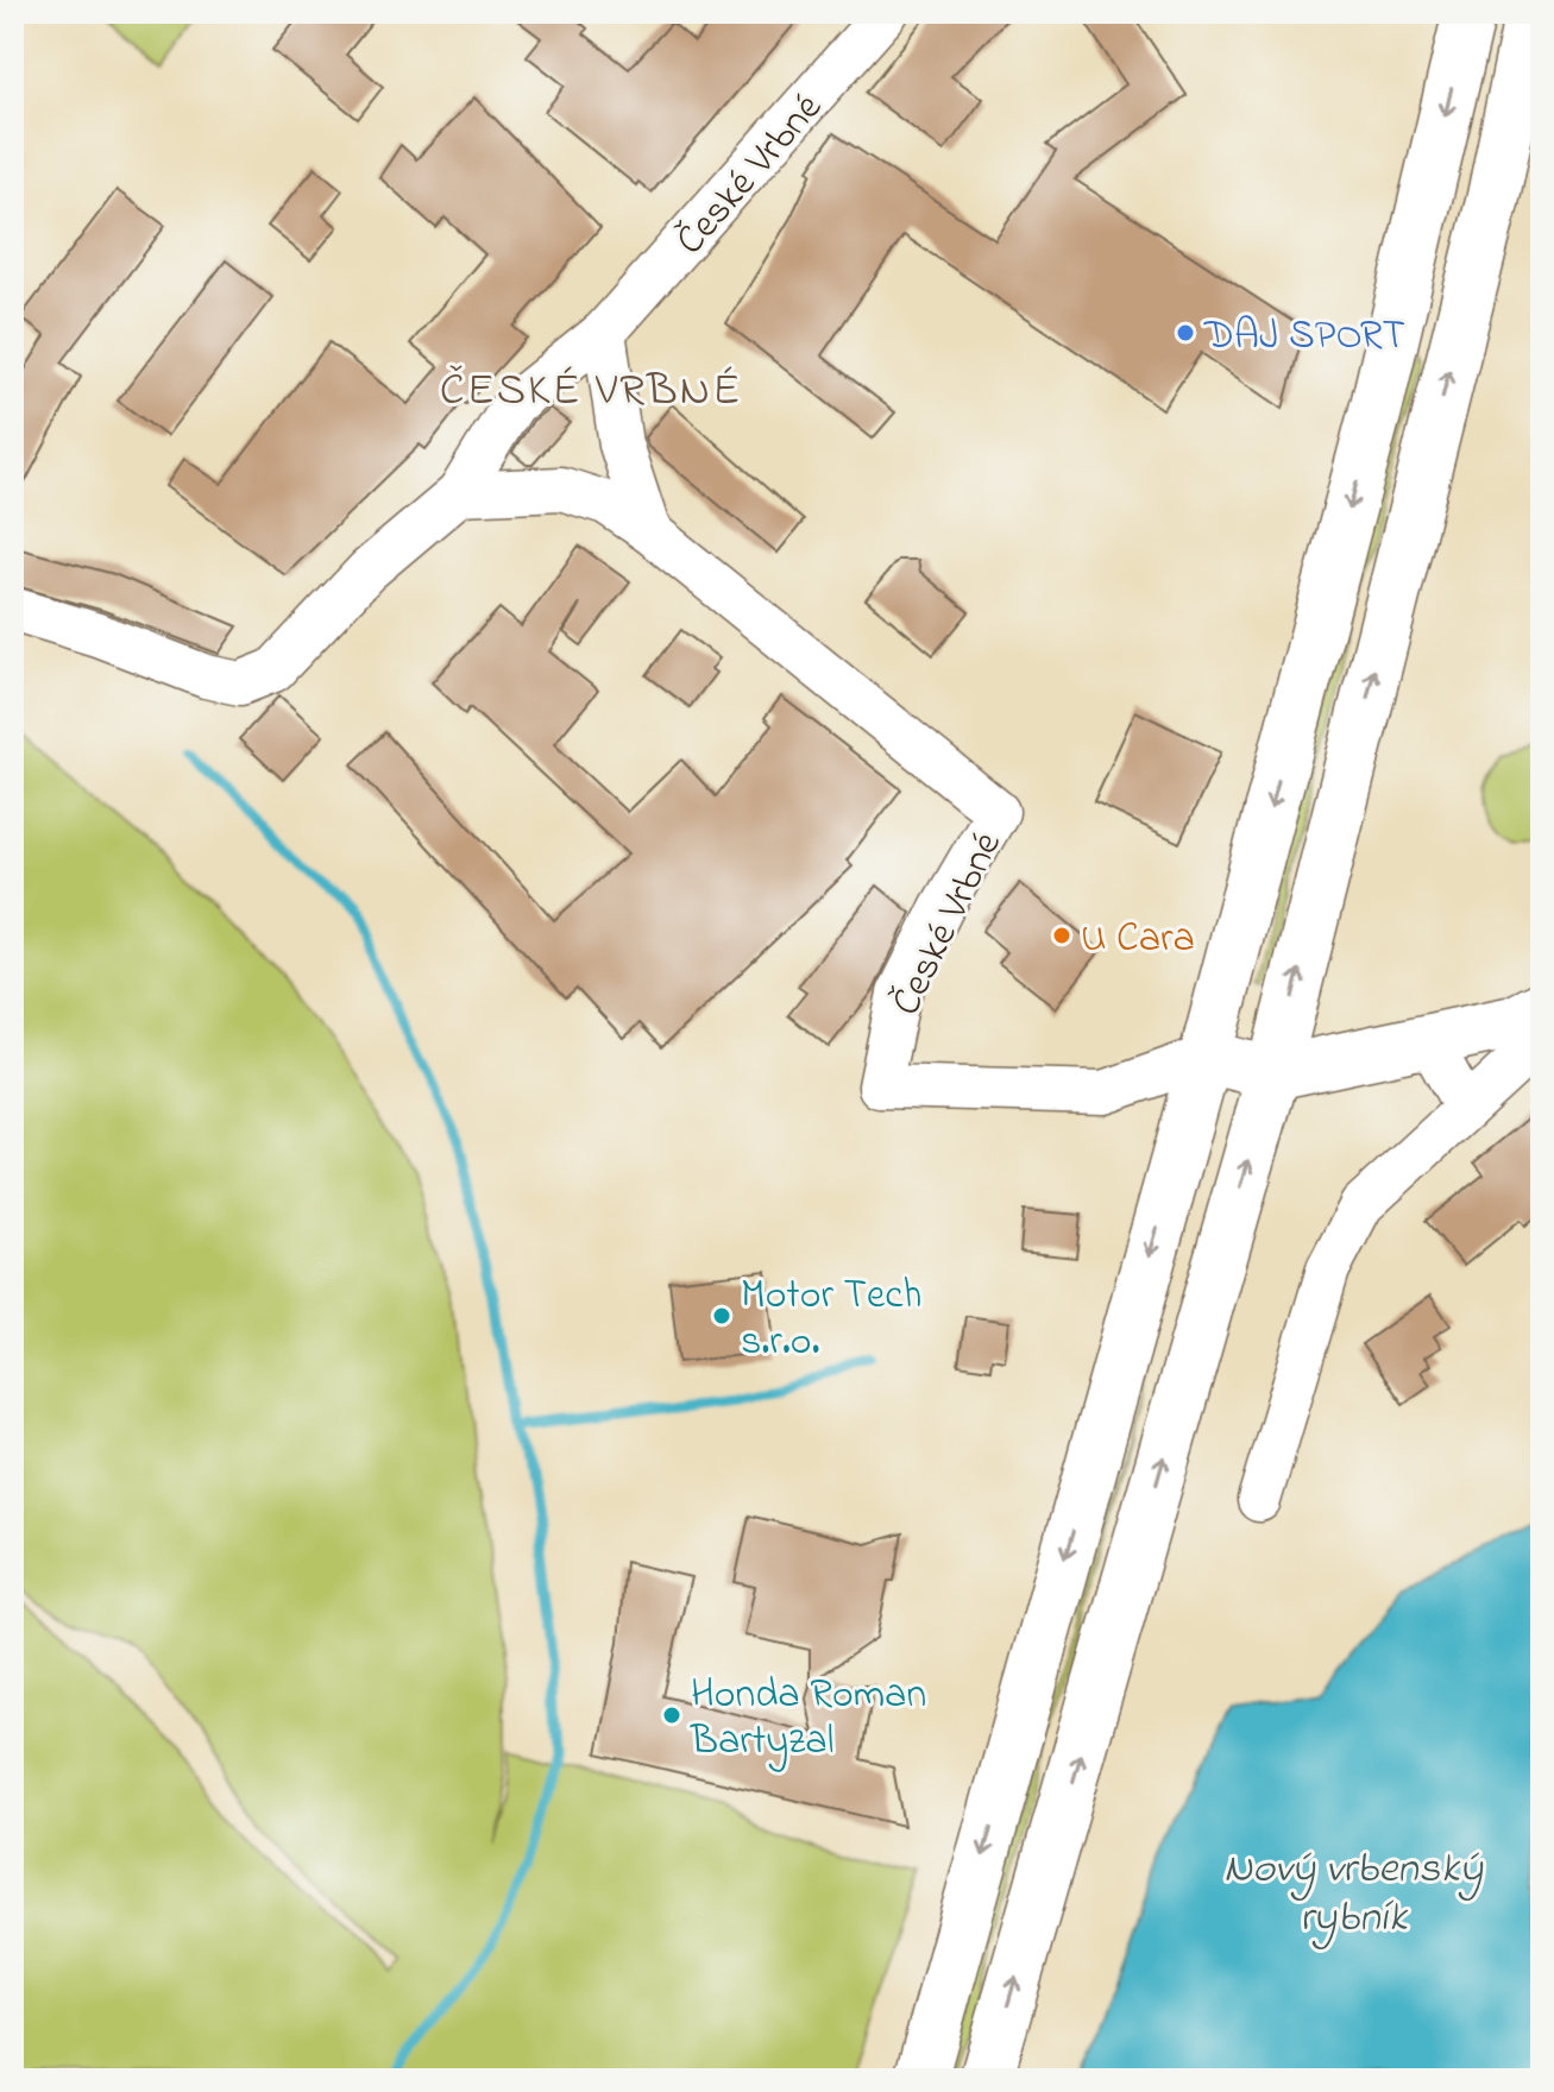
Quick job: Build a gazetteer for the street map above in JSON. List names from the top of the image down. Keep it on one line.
{"streets":{"street":["České Vrbné"]},"districts":["ČESKÉ VRBNÉ"],"water":["Nový vrbenský rybník"],"places":["DAJ SPORT","U Cara","Motor Tech s.r.o.","Honda Roman Bartyzal"]}
